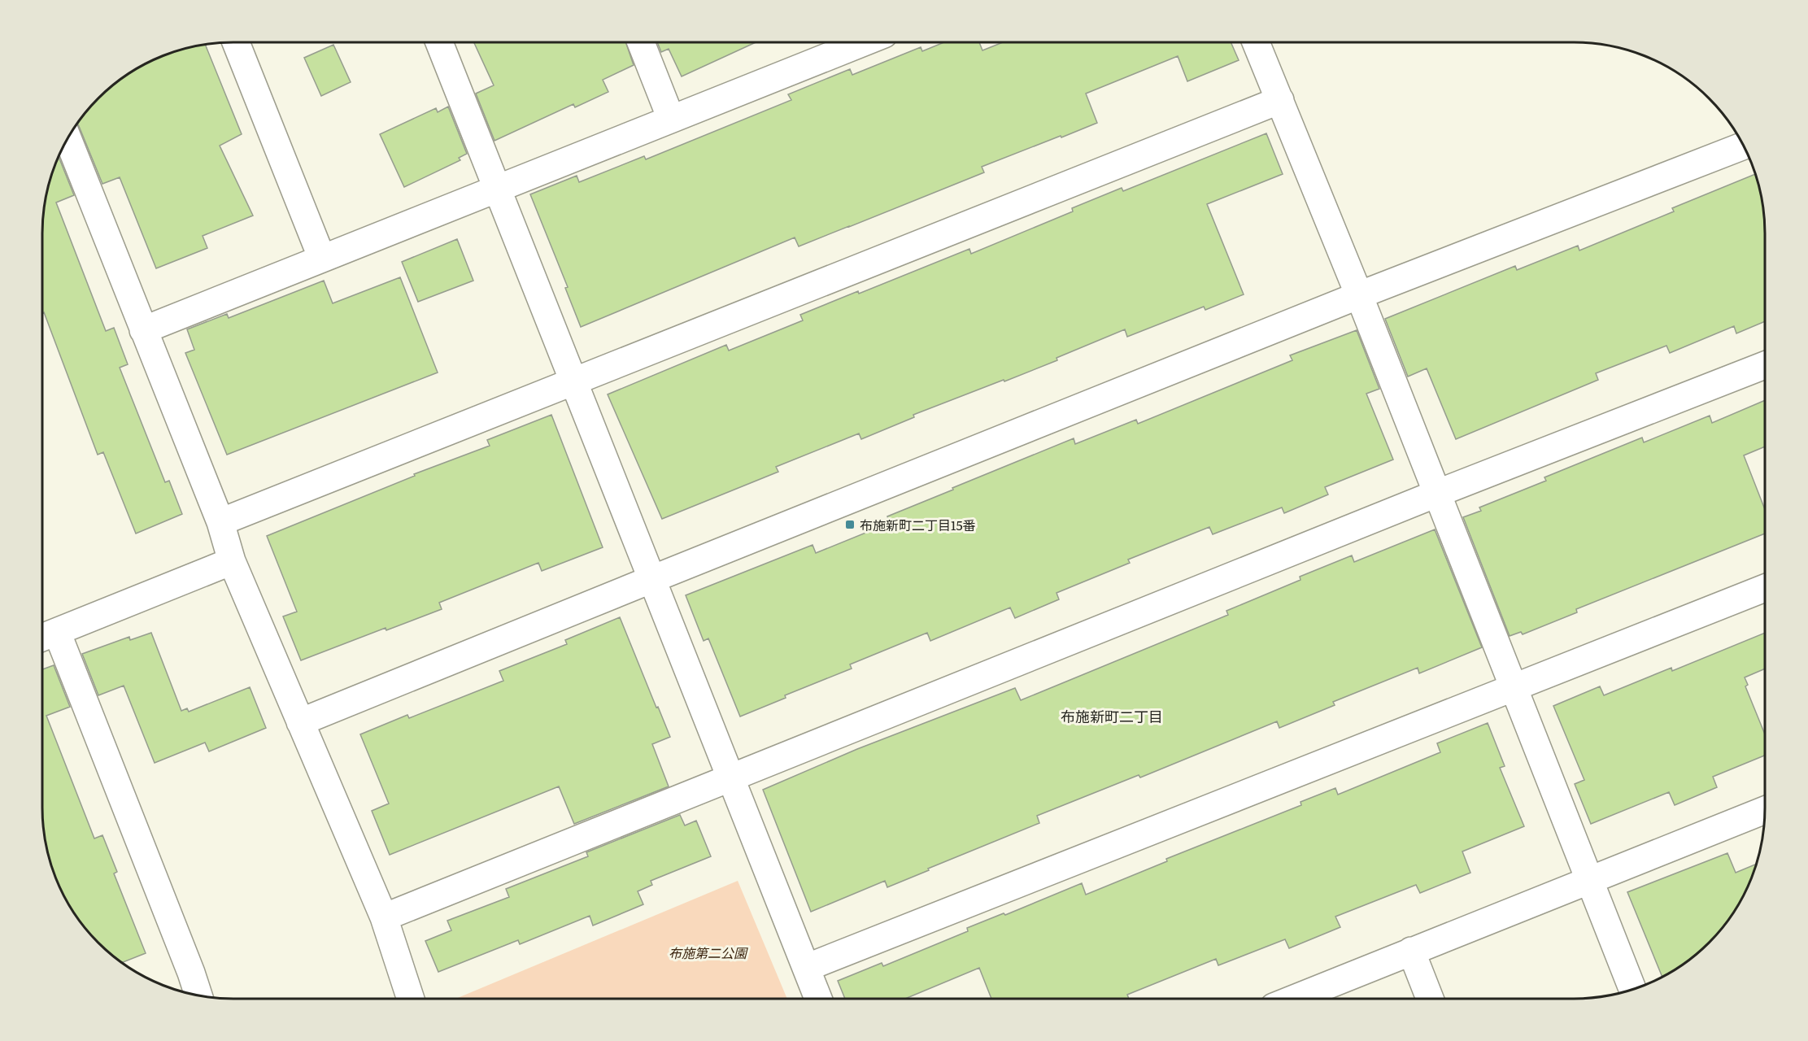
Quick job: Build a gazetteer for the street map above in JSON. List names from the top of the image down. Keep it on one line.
{"districts":["布施新町二丁目"],"parks":["布施第二公園"],"places":{"transit":["布施新町二丁目15番"]}}
